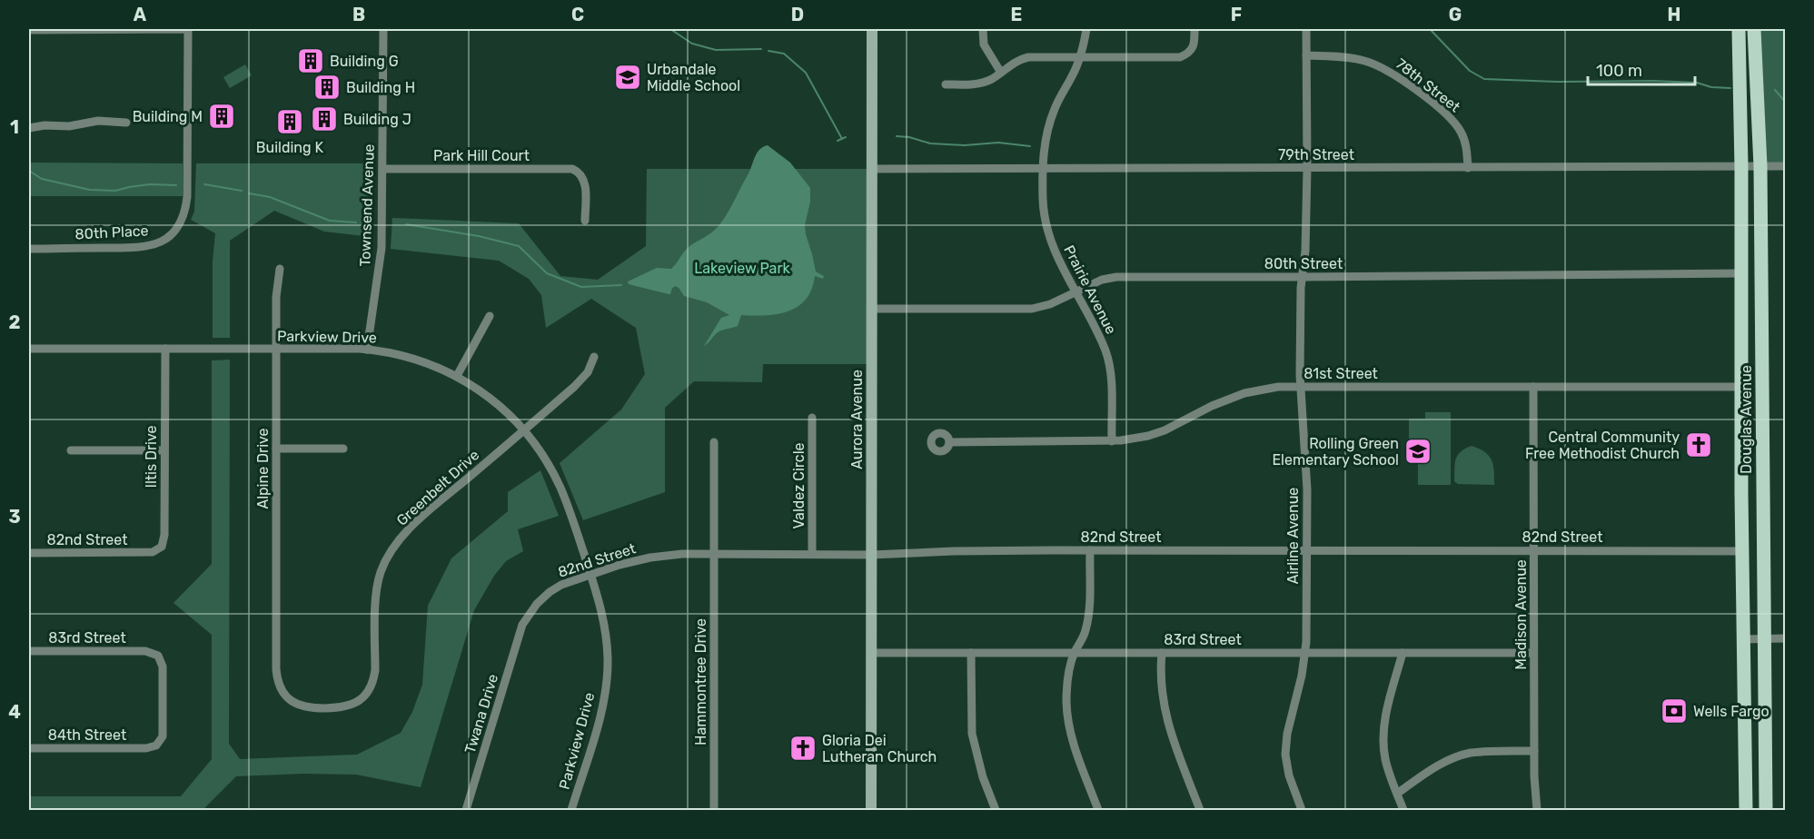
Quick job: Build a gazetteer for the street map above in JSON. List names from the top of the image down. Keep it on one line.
{"streets":{"main road":["Douglas Avenue"],"street":["78th Street","79th Street","Park Hill Court","Townsend Avenue","80th Place","80th Street","Prairie Avenue","Parkview Drive","81st Street","Aurora Avenue","Iltis Drive","Alpine Drive","Valdez Circle","Greenbelt Drive","Airline Avenue","82nd Street","Madison Avenue","83rd Street","Hammontree Drive","Twana Drive","84th Street"]},"crossings":[["78th Street","79th Street"],["78th Street","Airline Avenue"],["79th Street","Prairie Avenue"],["79th Street","Aurora Avenue"],["79th Street","Douglas Avenue"],["79th Street","Airline Avenue"],["Park Hill Court","Townsend Avenue"],["Townsend Avenue","Parkview Drive"],["80th Street","Prairie Avenue"],["80th Street","Aurora Avenue"],["80th Street","Douglas Avenue"],["80th Street","Airline Avenue"],["Prairie Avenue","81st Street"],["Parkview Drive","Iltis Drive"],["Parkview Drive","Alpine Drive"],["Parkview Drive","Greenbelt Drive"],["Parkview Drive","82nd Street"],["81st Street","Douglas Avenue"],["81st Street","Airline Avenue"],["81st Street","Madison Avenue"],["Aurora Avenue","82nd Street"],["Aurora Avenue","83rd Street"],["Douglas Avenue","82nd Street"],["Iltis Drive","82nd Street"],["Alpine Drive","Greenbelt Drive"],["Valdez Circle","82nd Street"],["Airline Avenue","82nd Street"],["Airline Avenue","83rd Street"],["82nd Street","Madison Avenue"],["82nd Street","Hammontree Drive"],["82nd Street","Twana Drive"],["Madison Avenue","83rd Street"],["83rd Street","84th Street"]],"parks":["Lakeview Park"],"places":{"building":["Building G","Building H","Building M","Building J","Building K"],"school or university":["Urbandale Middle School","Rolling Green Elementary School"],"church":["Central Community Free Methodist Church","Gloria Dei Lutheran Church"],"bank":["Wells Fargo"]},"scale_bar":"100 m","grid":{"columns":["A","B","C","D","E","F","G","H"],"rows":["1","2","3","4"]}}
